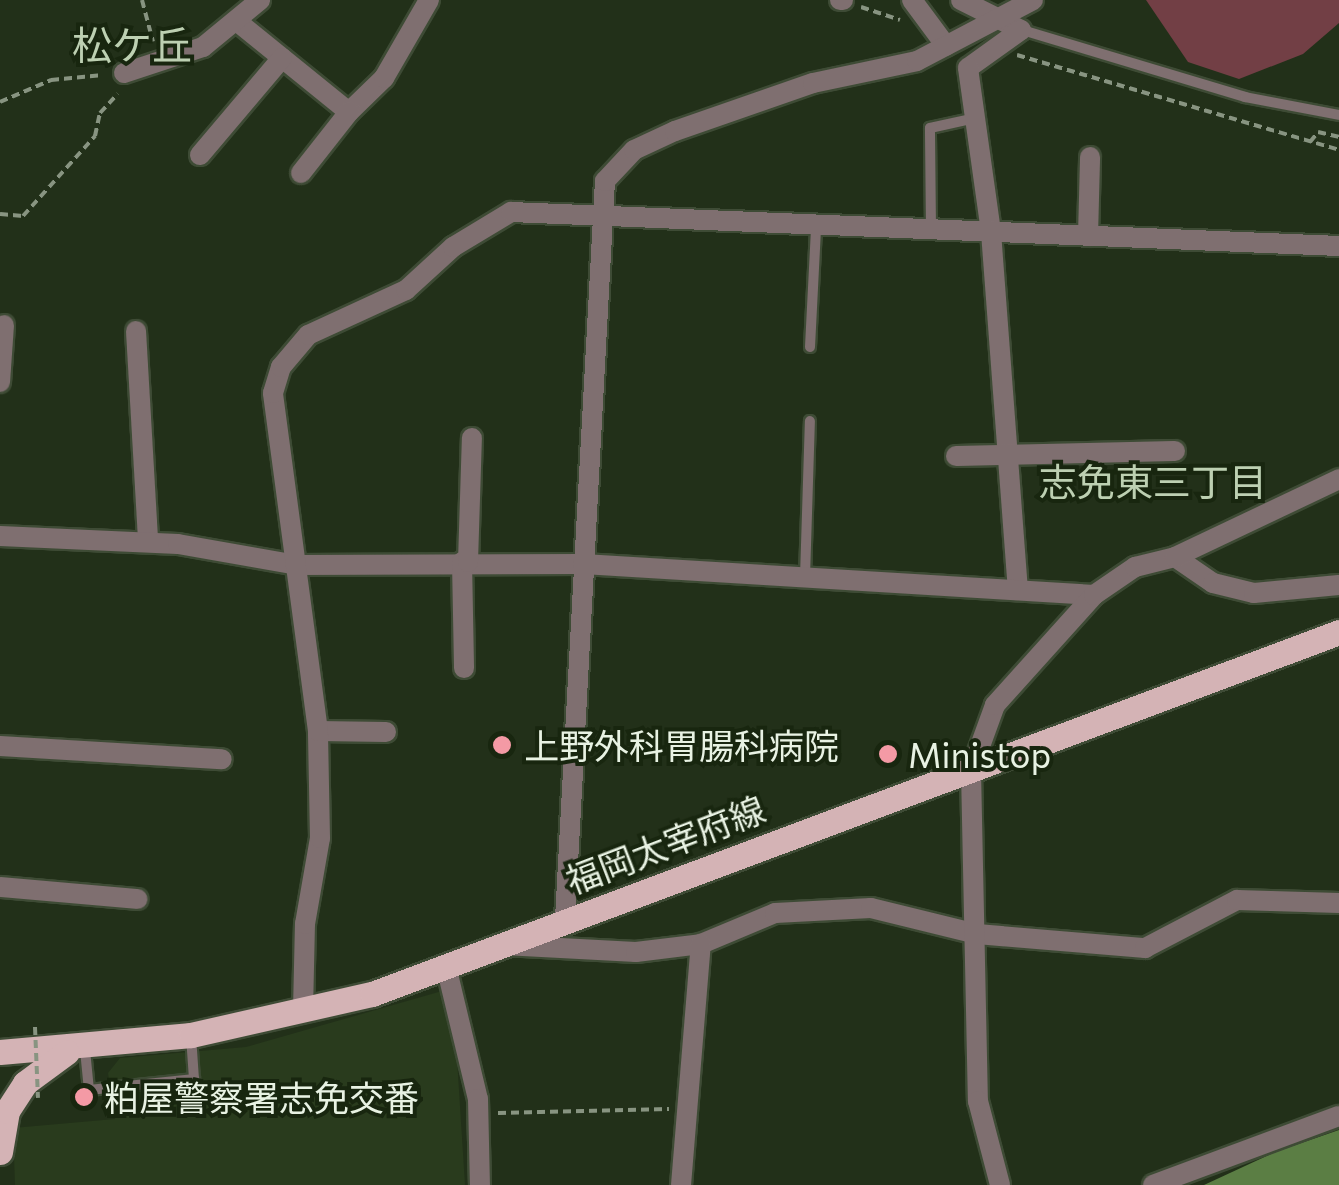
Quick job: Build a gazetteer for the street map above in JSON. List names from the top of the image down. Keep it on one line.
{"streets":{"main road":["福岡太宰府線"]},"districts":["松ケ丘","志免東三丁目"],"places":["上野外科胃腸科病院","Ministop","粕屋警察署志免交番"]}
